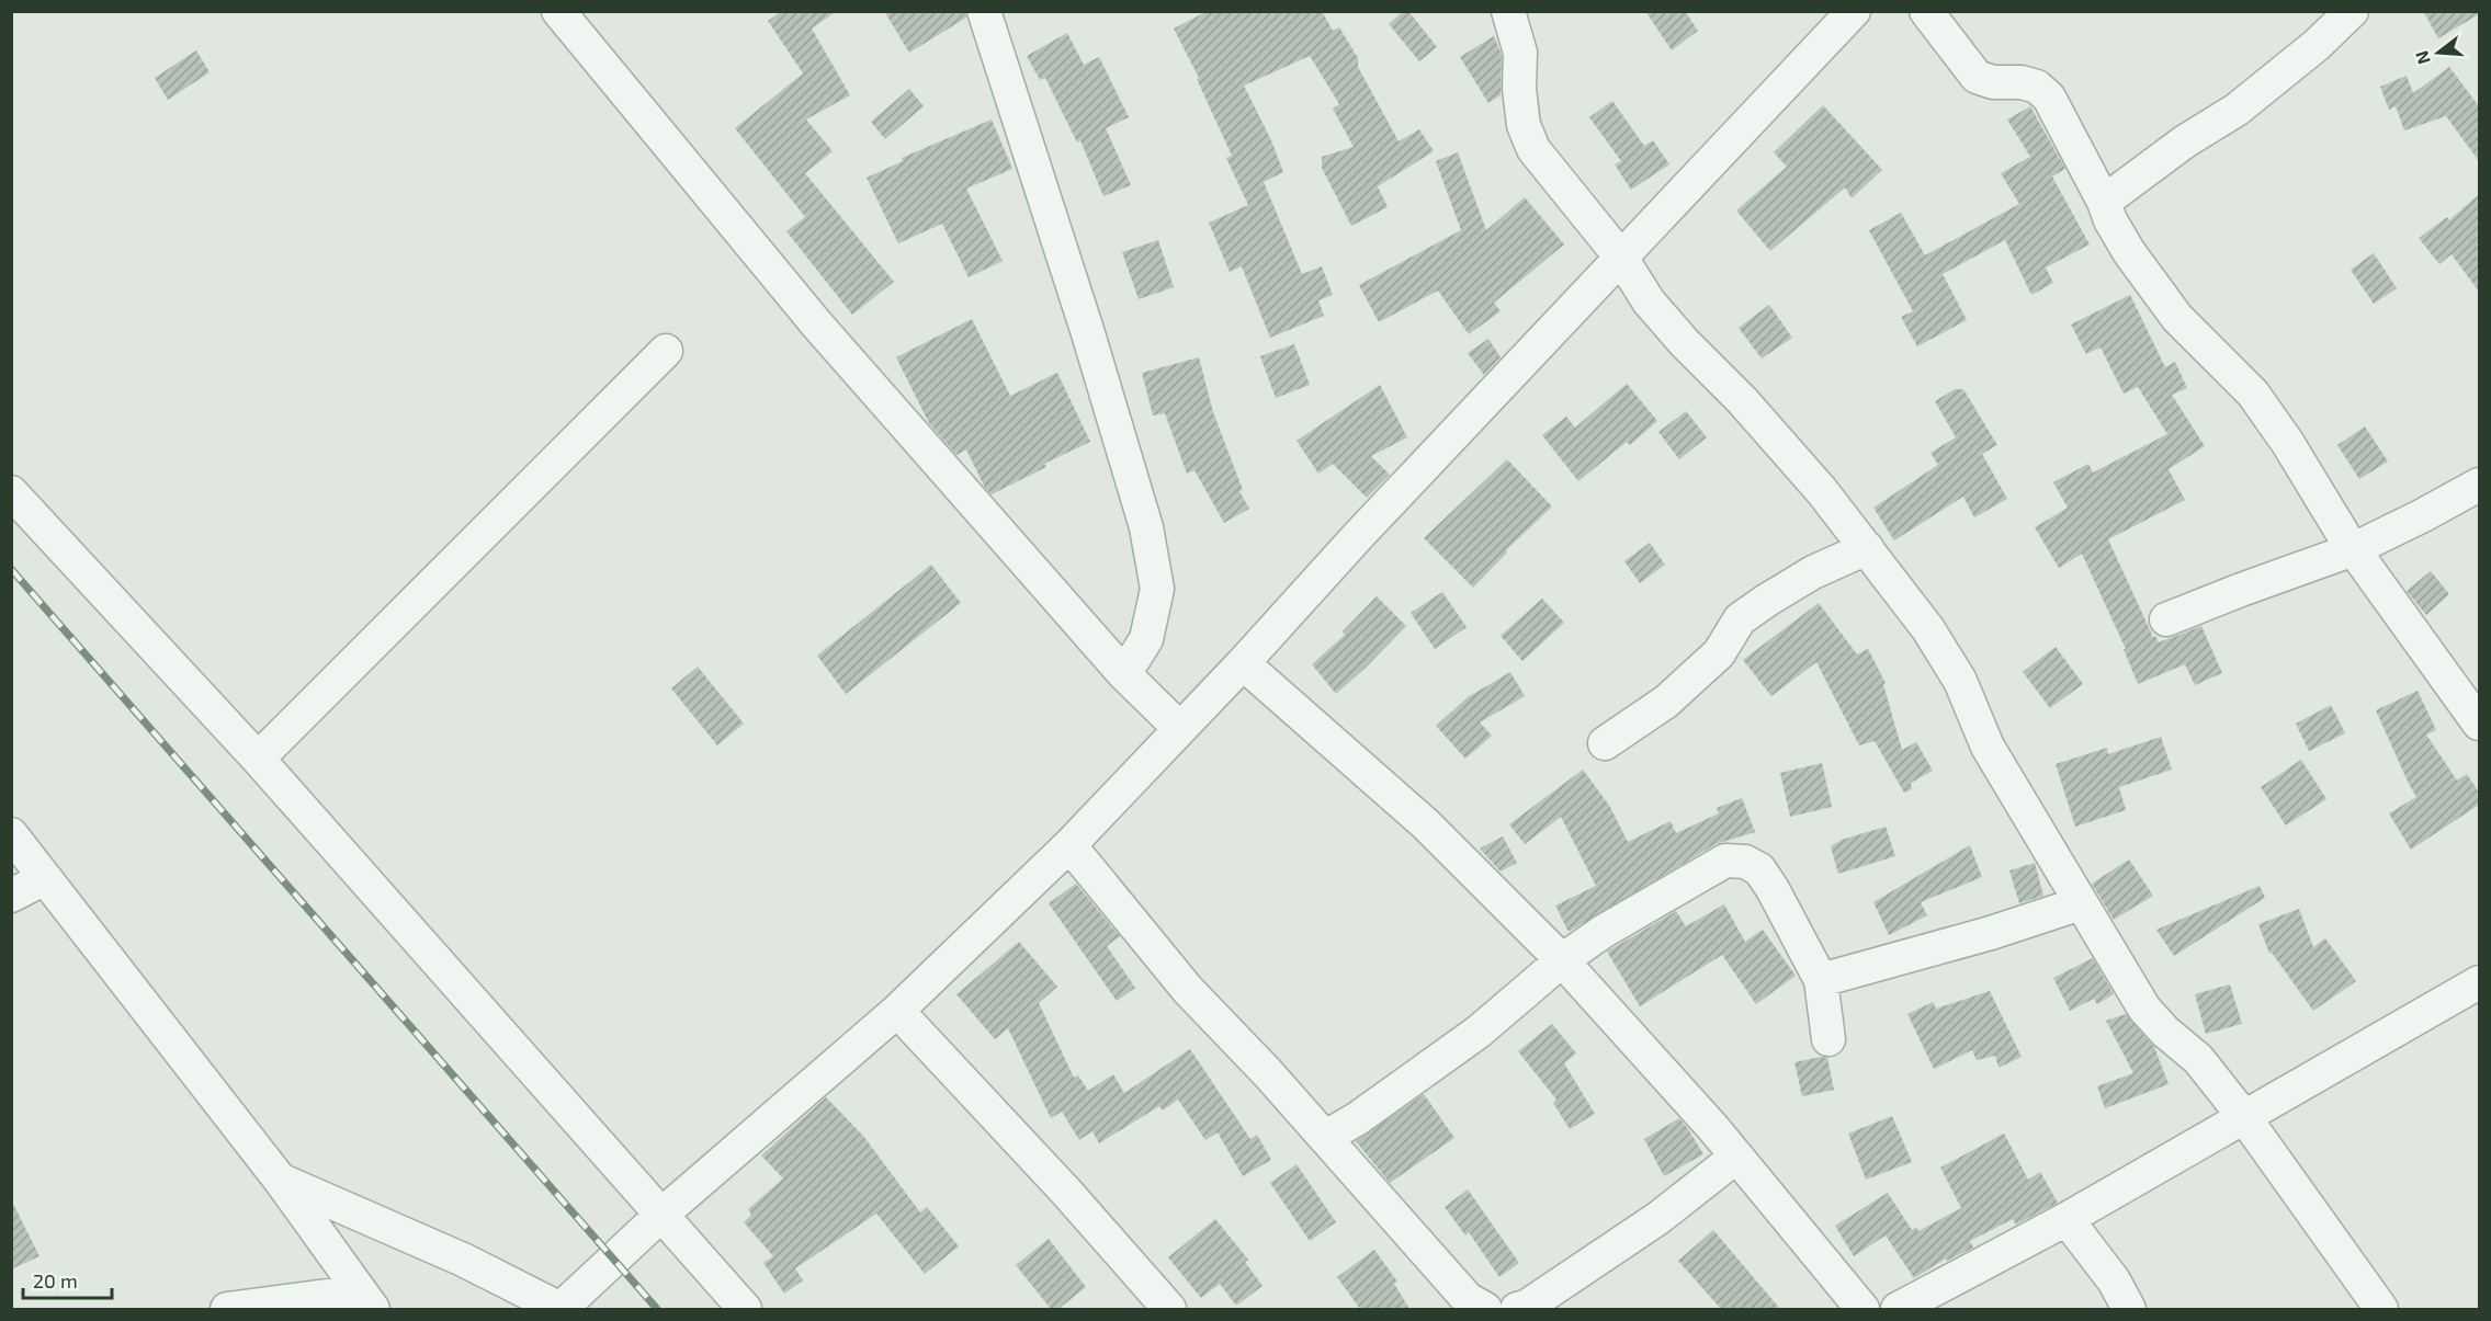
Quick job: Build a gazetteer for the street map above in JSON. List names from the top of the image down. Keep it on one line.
{"scale_bar":"20 m","north":"left"}
